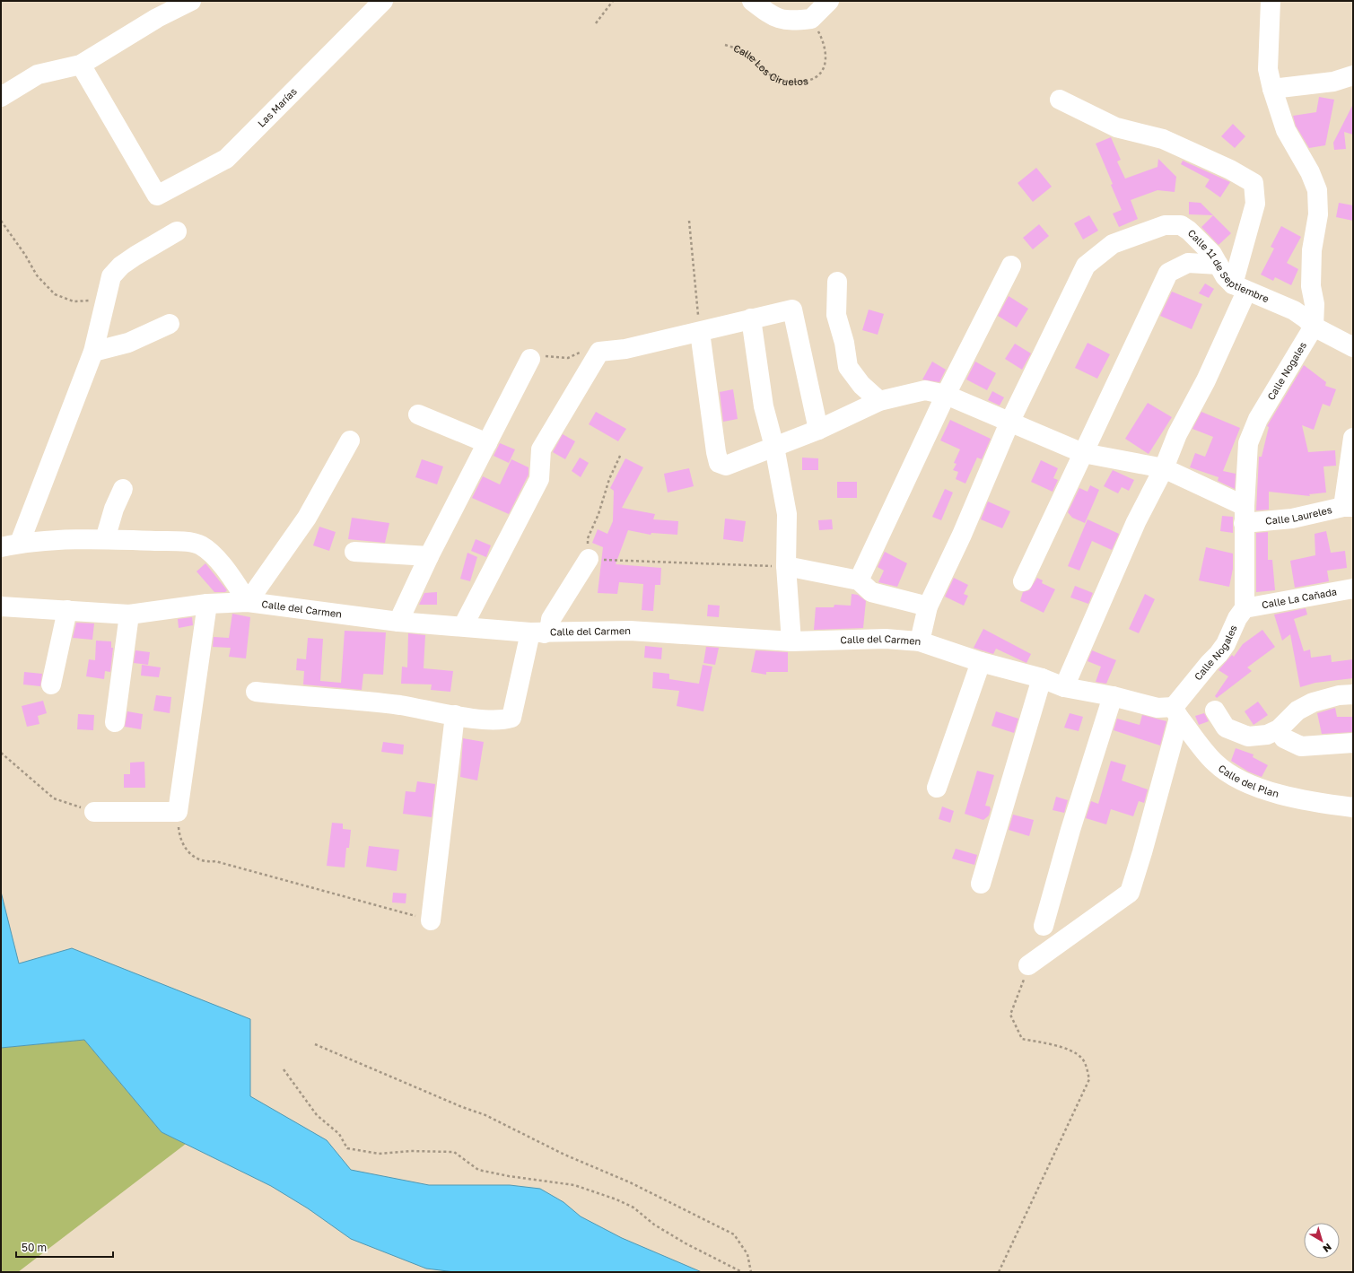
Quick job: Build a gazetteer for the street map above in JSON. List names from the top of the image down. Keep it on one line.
{"streets":{"street":["Las Marías","Calle 11 de Septiembre","Calle Nogales","Calle Laureles","Calle La Cañada","Calle del Carmen","Calle del Plan"],"path":["Calle Los Ciruelos"]},"crossings":[["Calle 11 de Septiembre","Calle Nogales"],["Calle 11 de Septiembre","Calle del Carmen"],["Calle Nogales","Calle Laureles"],["Calle Nogales","Calle La Cañada"],["Calle Nogales","Calle del Carmen"],["Calle Nogales","Calle del Plan"],["Calle del Carmen","Calle del Plan"]],"scale_bar":"50 m","north":"bottom right"}
